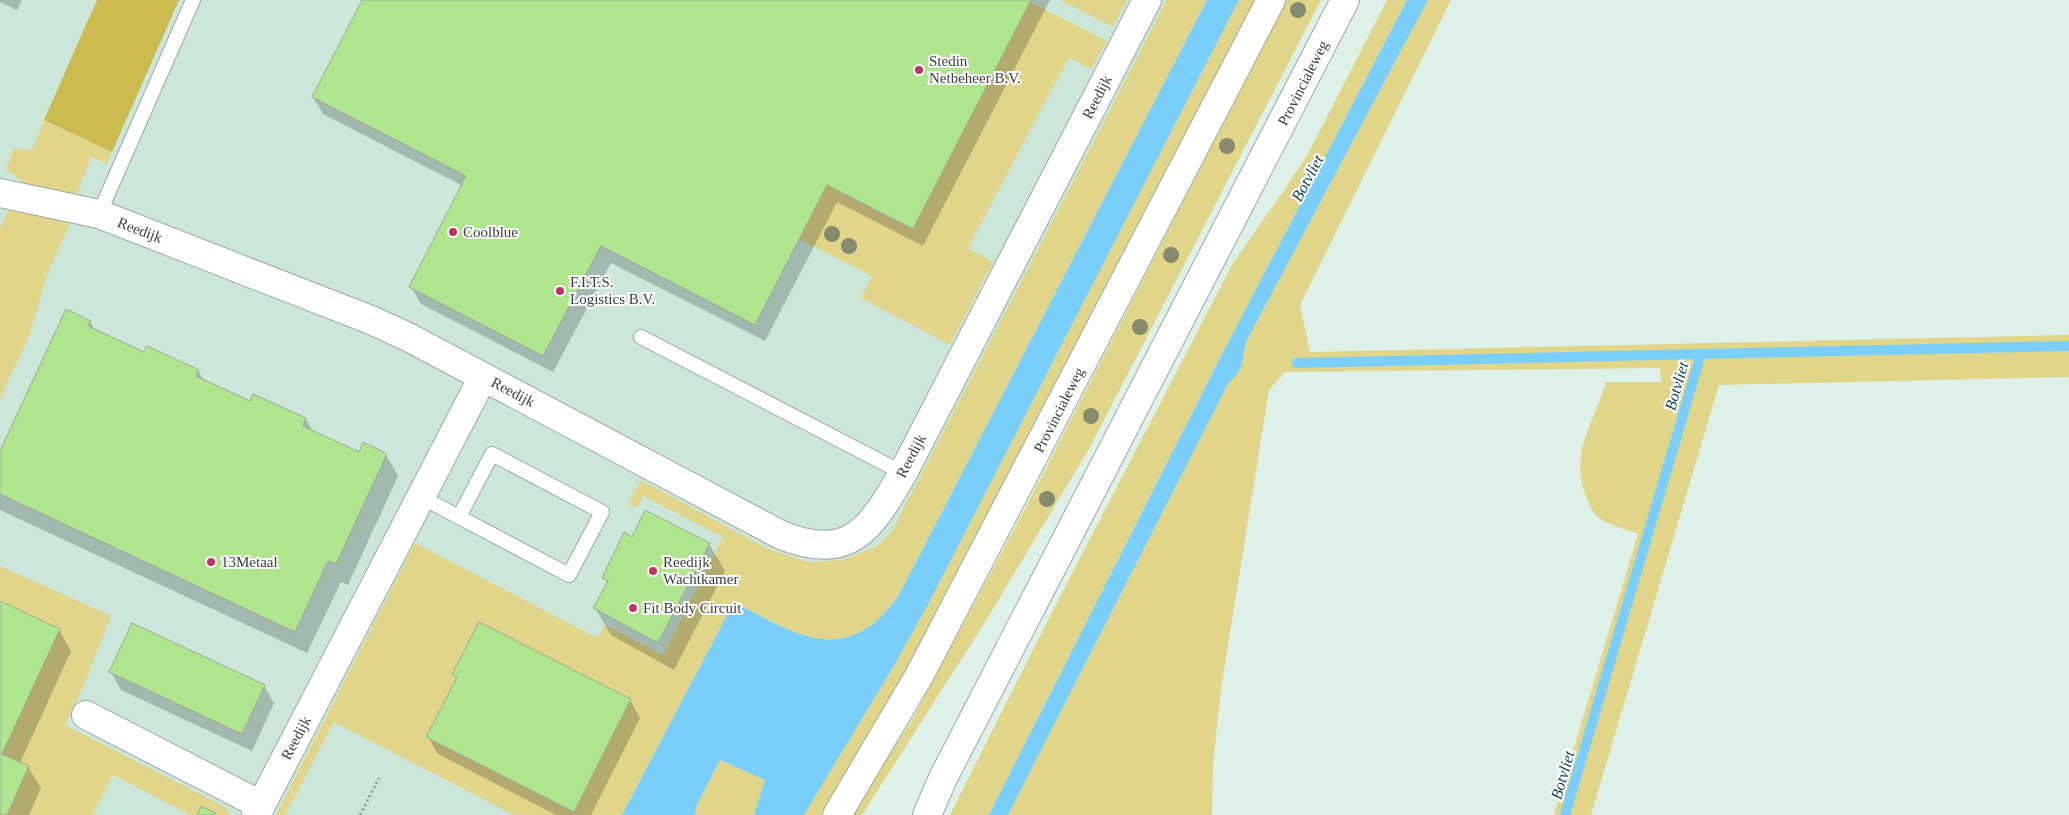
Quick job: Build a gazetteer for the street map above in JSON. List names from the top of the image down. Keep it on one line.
{"streets":{"street":["Provincialeweg","Reedijk"]},"water":["Botvliet"],"places":["Stedin Netbeheer B.V.","Coolblue","F.I.T.S. Logistics B.V.","13Metaal","Reedijk Wachtkamer","Fit Body Circuit"]}
